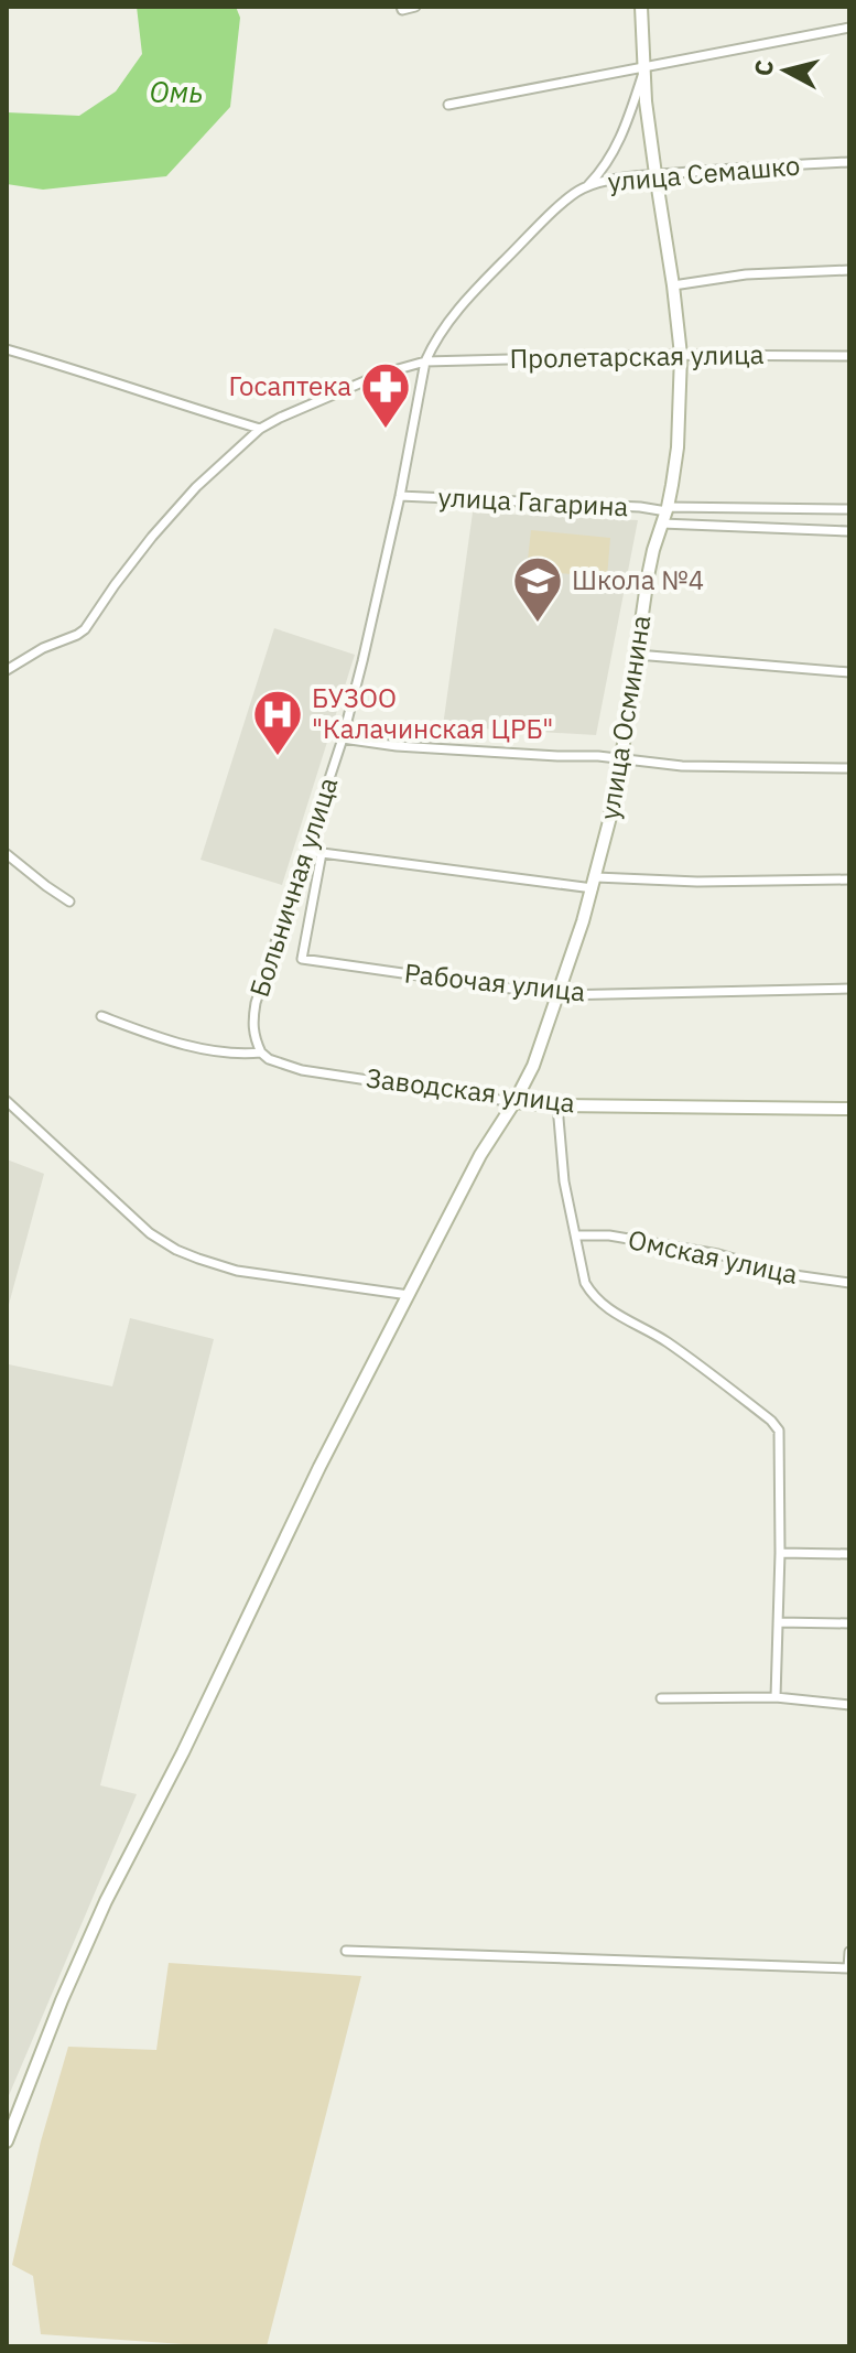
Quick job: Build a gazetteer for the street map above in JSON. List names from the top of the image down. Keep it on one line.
{"streets":{"street":["улица Семашко","Пролетарская улица","улица Гагарина","улица Осминина","Больничная улица","Рабочая улица","Заводская улица","Омская улица"]},"crossings":[["улица Семашко","Пролетарская улица"],["улица Семашко","улица Осминина"],["улица Семашко","Больничная улица"],["Пролетарская улица","улица Осминина"],["Пролетарская улица","Больничная улица"],["улица Гагарина","улица Осминина"],["улица Гагарина","Больничная улица"],["улица Осминина","Рабочая улица"],["улица Осминина","Заводская улица"],["Больничная улица","Заводская улица"]],"water":["Омь"],"places":{"pharmacy":["Госаптека"],"school or university":["Школа №4"],"hospital":["БУЗОО \"Калачинская ЦРБ\""]},"north":"left"}
